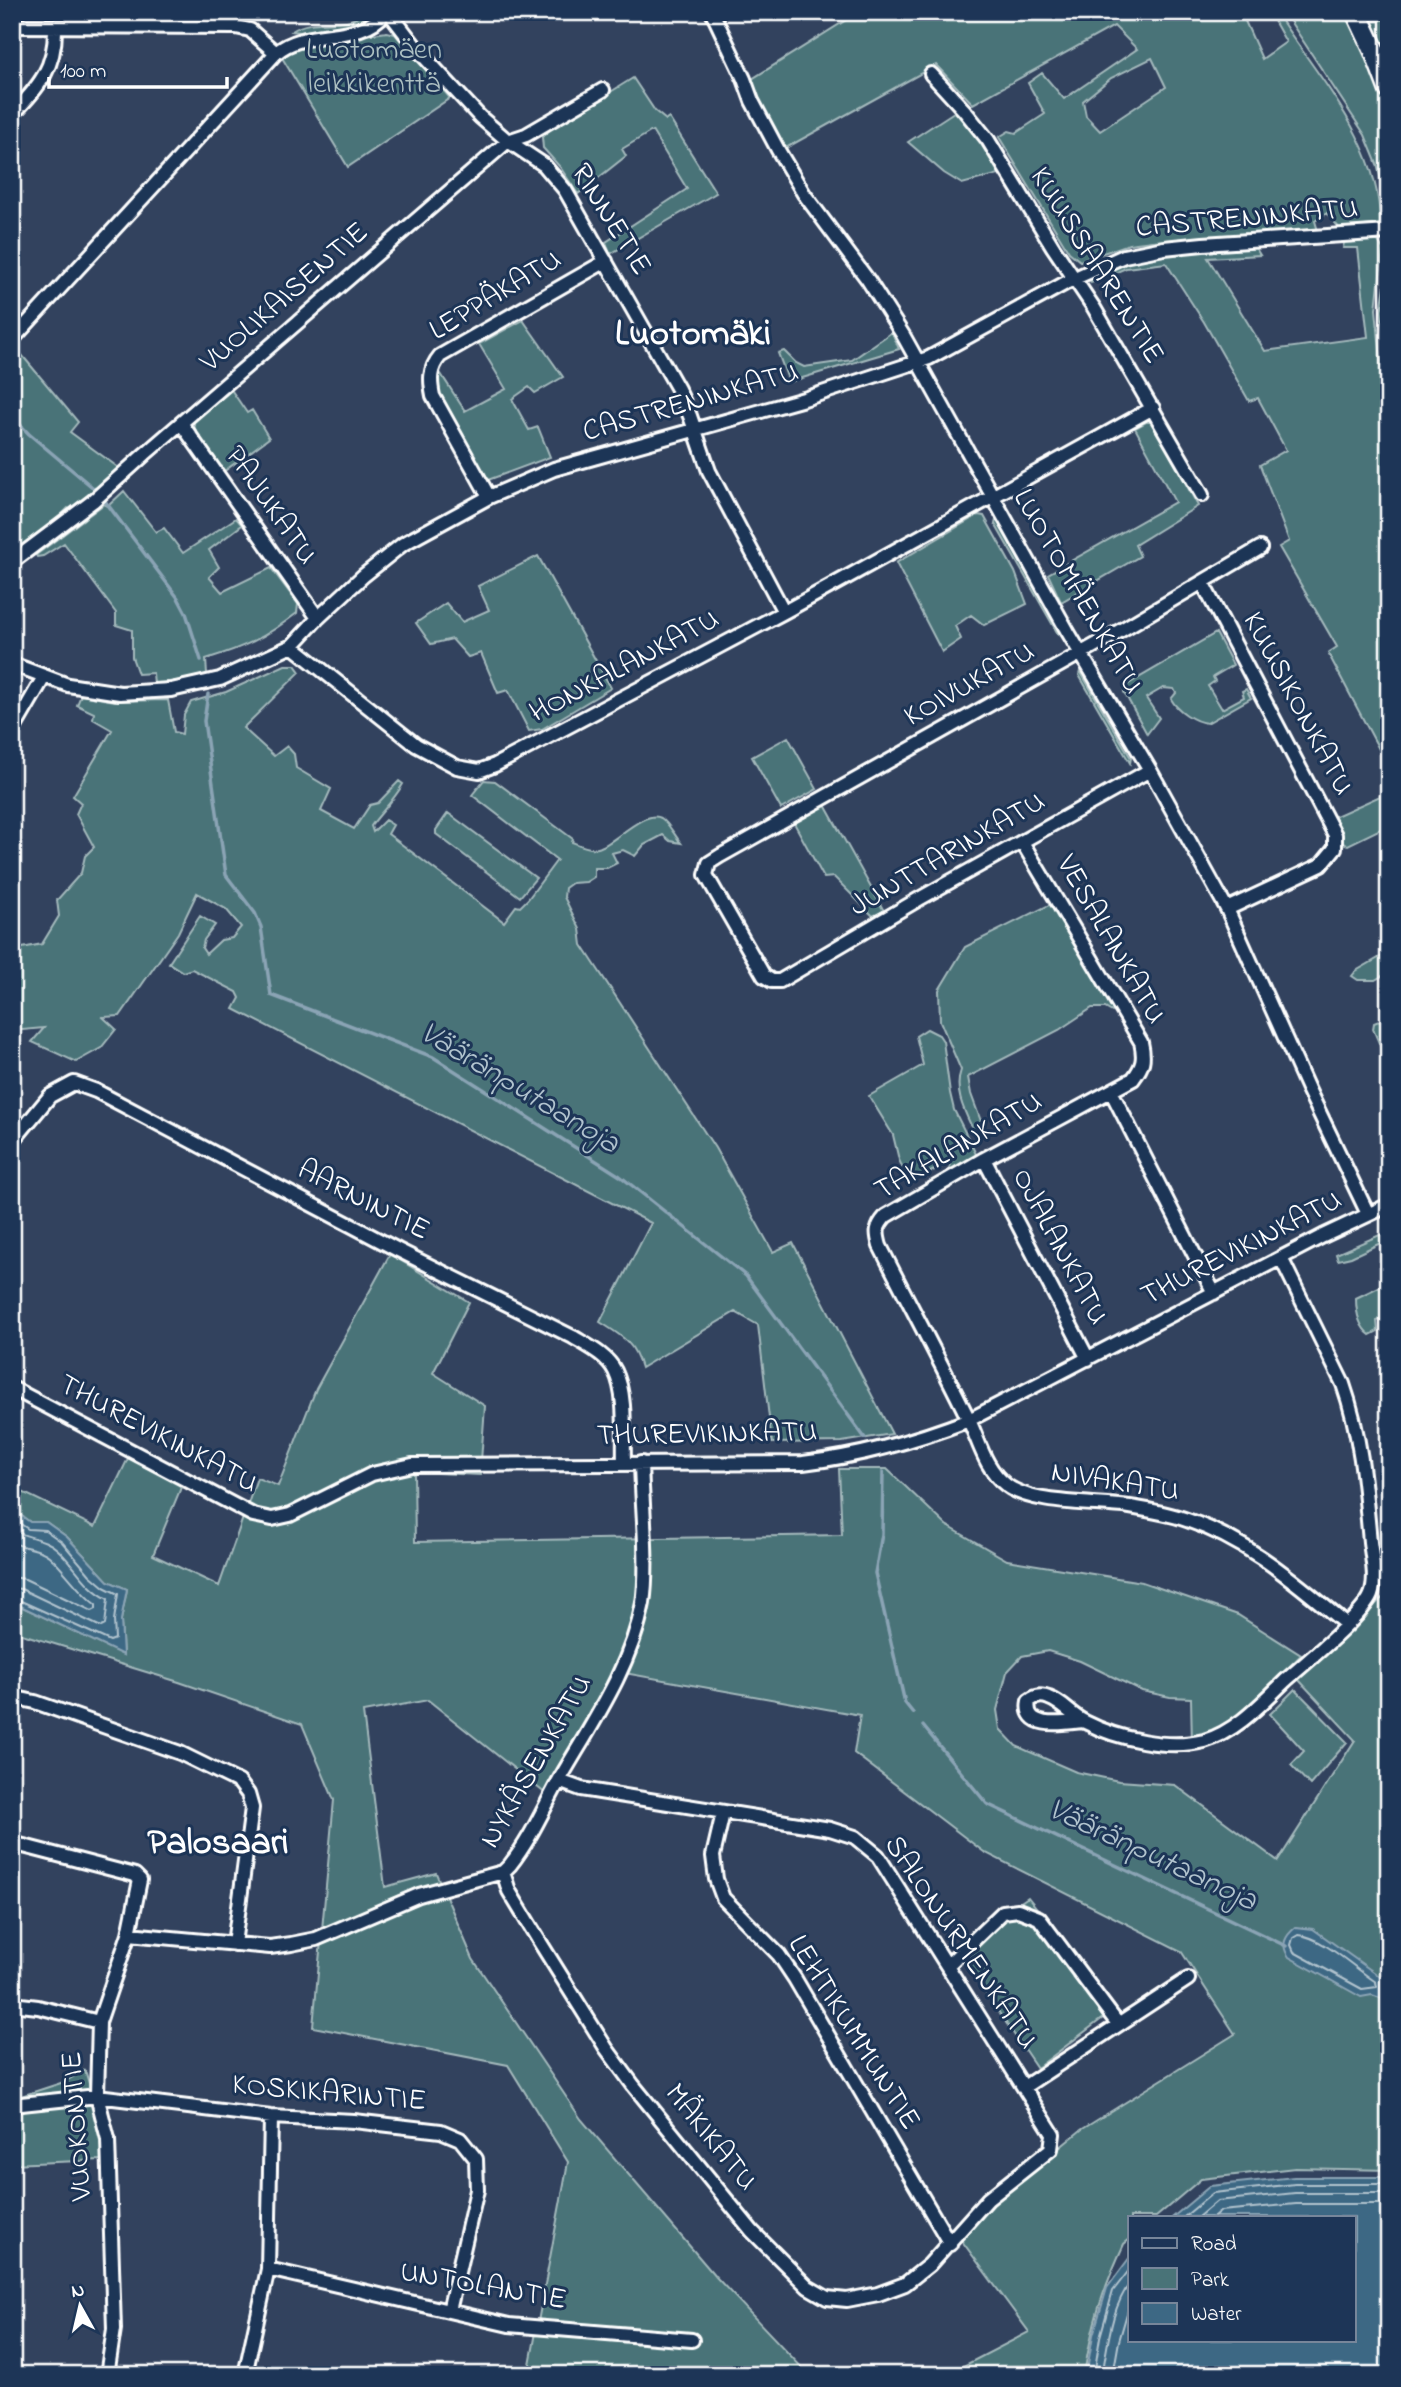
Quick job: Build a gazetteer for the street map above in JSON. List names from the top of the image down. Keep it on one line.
{"streets":{"street":["CASTRENINKATU","RINNETIE","KUUSSAARENTIE","LEPPÄKATU","VUOLIKAISENTIE","PAJUKATU","LUOTOMÄENKATU","HONKALANKATU","KOIVUKATU","KUUSIKONKATU","JUNTTARINKATU","VESALANKATU","TAKALANKATU","AARNINTIE","OJALANKATU","THUREVIKINKATU","NIVAKATU","NYKÄSENKATU","SALONURMENKATU","LEHTIKUMMUNTIE","KOSKIKARINTIE","VUOKONTIE","MÄKIKATU","UNTOLANTIE"]},"crossings":[["CASTRENINKATU","RINNETIE"],["CASTRENINKATU","KUUSSAARENTIE"],["CASTRENINKATU","LEPPÄKATU"],["CASTRENINKATU","PAJUKATU"],["CASTRENINKATU","LUOTOMÄENKATU"],["CASTRENINKATU","HONKALANKATU"],["RINNETIE","LEPPÄKATU"],["RINNETIE","VUOLIKAISENTIE"],["RINNETIE","HONKALANKATU"],["KUUSSAARENTIE","HONKALANKATU"],["VUOLIKAISENTIE","PAJUKATU"],["LUOTOMÄENKATU","HONKALANKATU"],["LUOTOMÄENKATU","KOIVUKATU"],["LUOTOMÄENKATU","KUUSIKONKATU"],["LUOTOMÄENKATU","JUNTTARINKATU"],["LUOTOMÄENKATU","THUREVIKINKATU"],["KOIVUKATU","KUUSIKONKATU"],["KOIVUKATU","JUNTTARINKATU"],["JUNTTARINKATU","VESALANKATU"],["VESALANKATU","TAKALANKATU"],["TAKALANKATU","OJALANKATU"],["TAKALANKATU","THUREVIKINKATU"],["TAKALANKATU","NIVAKATU"],["AARNINTIE","THUREVIKINKATU"],["OJALANKATU","THUREVIKINKATU"],["THUREVIKINKATU","NIVAKATU"],["THUREVIKINKATU","NYKÄSENKATU"],["NYKÄSENKATU","SALONURMENKATU"],["NYKÄSENKATU","VUOKONTIE"],["NYKÄSENKATU","MÄKIKATU"],["SALONURMENKATU","LEHTIKUMMUNTIE"],["SALONURMENKATU","MÄKIKATU"],["LEHTIKUMMUNTIE","MÄKIKATU"],["KOSKIKARINTIE","VUOKONTIE"],["KOSKIKARINTIE","UNTOLANTIE"]],"districts":["Luotomäki","Palosaari"],"water":["Vääränputaanoja"],"parks":["Luotomäen leikkikenttä"],"legend":["Road","Park","Water"],"scale_bar":"100 m","north":"top"}
